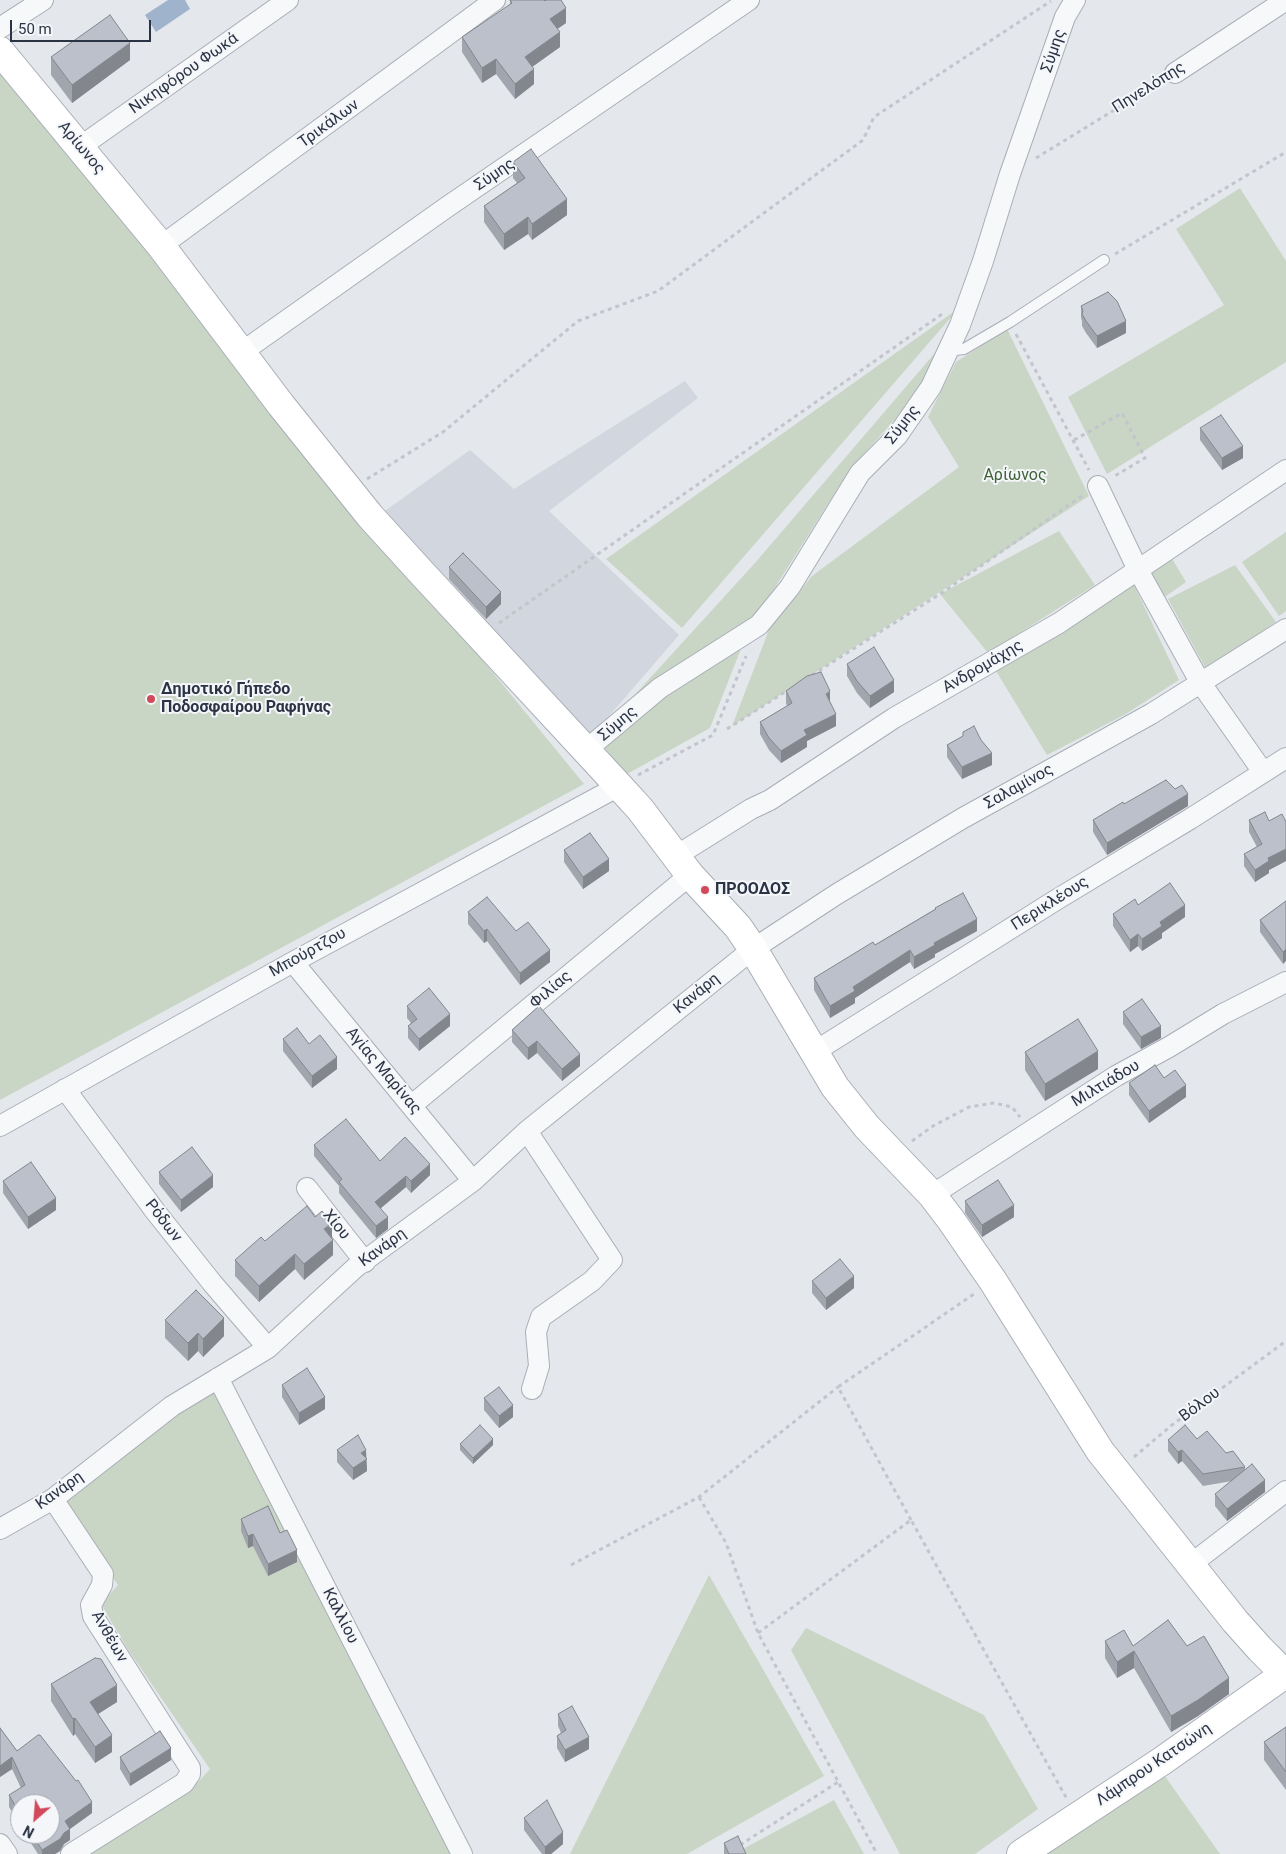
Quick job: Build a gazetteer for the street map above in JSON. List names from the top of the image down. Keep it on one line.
{"streets":{"street":["Σύμης","Νικηφόρου Φωκά","Πηνελόπης","Τρικάλων","Αρίωνος","Ανδρομάχης","Σαλαμίνος","Περικλέους","Μπούρτζου","Φιλίας","Κανάρη","Αγίας Μαρίνας","Μιλτιάδου","Ρόδων","Χίου","Καλλίου","Ανθέων","Λάμπρου Κατσώνη"],"path":["Βόλου"]},"crossings":[["Σύμης","Πηνελόπης"],["Σύμης","Αρίωνος"],["Νικηφόρου Φωκά","Αρίωνος"],["Τρικάλων","Αρίωνος"],["Αρίωνος","Ανδρομάχης"],["Αρίωνος","Σαλαμίνος"],["Αρίωνος","Περικλέους"],["Αρίωνος","Μπούρτζου"],["Αρίωνος","Φιλίας"],["Αρίωνος","Κανάρη"],["Αρίωνος","Μιλτιάδου"],["Αρίωνος","Βόλου"],["Αρίωνος","Λάμπρου Κατσώνη"],["Ανδρομάχης","Φιλίας"],["Σαλαμίνος","Κανάρη"],["Μπούρτζου","Αγίας Μαρίνας"],["Μπούρτζου","Ρόδων"],["Φιλίας","Αγίας Μαρίνας"],["Κανάρη","Αγίας Μαρίνας"],["Κανάρη","Ρόδων"],["Κανάρη","Χίου"],["Κανάρη","Καλλίου"],["Κανάρη","Ανθέων"]],"parks":["Αρίωνος"],"places":["Δημοτικό Γήπεδο Ποδοσφαίρου Ραφήνας","ΠΡΟΟΔΟΣ"],"scale_bar":"50 m","north":"bottom left"}
